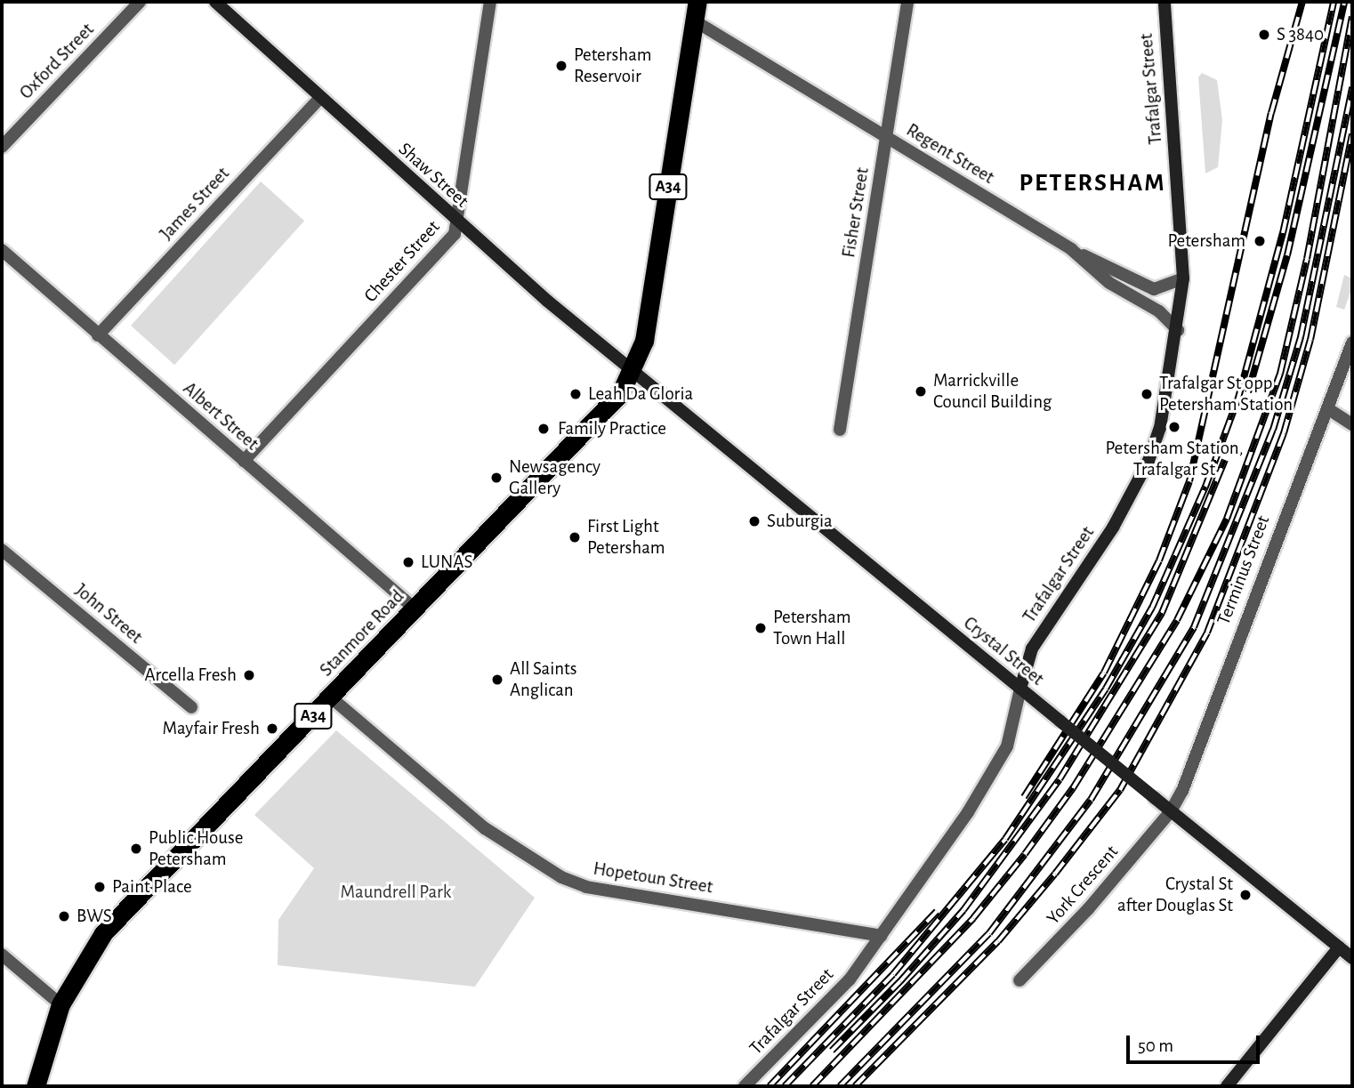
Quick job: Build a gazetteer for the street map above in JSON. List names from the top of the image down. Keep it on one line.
{"streets":{"highway":["A34","Stanmore Road"],"street":["Oxford Street","Trafalgar Street","Regent Street","Shaw Street","James Street","Fisher Street","Chester Street","Albert Street","Terminus Street","John Street","Crystal Street","Hopetoun Street","York Crescent"]},"crossings":[["Trafalgar Street","Regent Street"],["Trafalgar Street","Crystal Street"],["Trafalgar Street","Hopetoun Street"],["Regent Street","A34"],["Regent Street","Fisher Street"],["Shaw Street","A34"],["Shaw Street","James Street"],["Shaw Street","Chester Street"],["Shaw Street","Stanmore Road"],["Shaw Street","Crystal Street"],["A34","Stanmore Road"],["A34","Crystal Street"],["James Street","Albert Street"],["Chester Street","Albert Street"],["Albert Street","Stanmore Road"],["Terminus Street","Crystal Street"],["Terminus Street","York Crescent"],["Stanmore Road","Crystal Street"],["Stanmore Road","Hopetoun Street"],["Crystal Street","York Crescent"]],"districts":["PETERSHAM"],"parks":["Maundrell Park"],"places":["S 3840","Petersham Reservoir","Petersham","Marrickville Council Building","Leah Da Gloria","Trafalgar St opp Petersham Station","Petersham Station, Trafalgar St","Family Practice","Newsagency Gallery","Suburgia","First Light Petersham","LUNAS","Petersham Town Hall","Arcella Fresh","All Saints Anglican","Mayfair Fresh","Public House Petersham","Paint Place","Crystal St after Douglas St","BWS"],"scale_bar":"50 m"}
